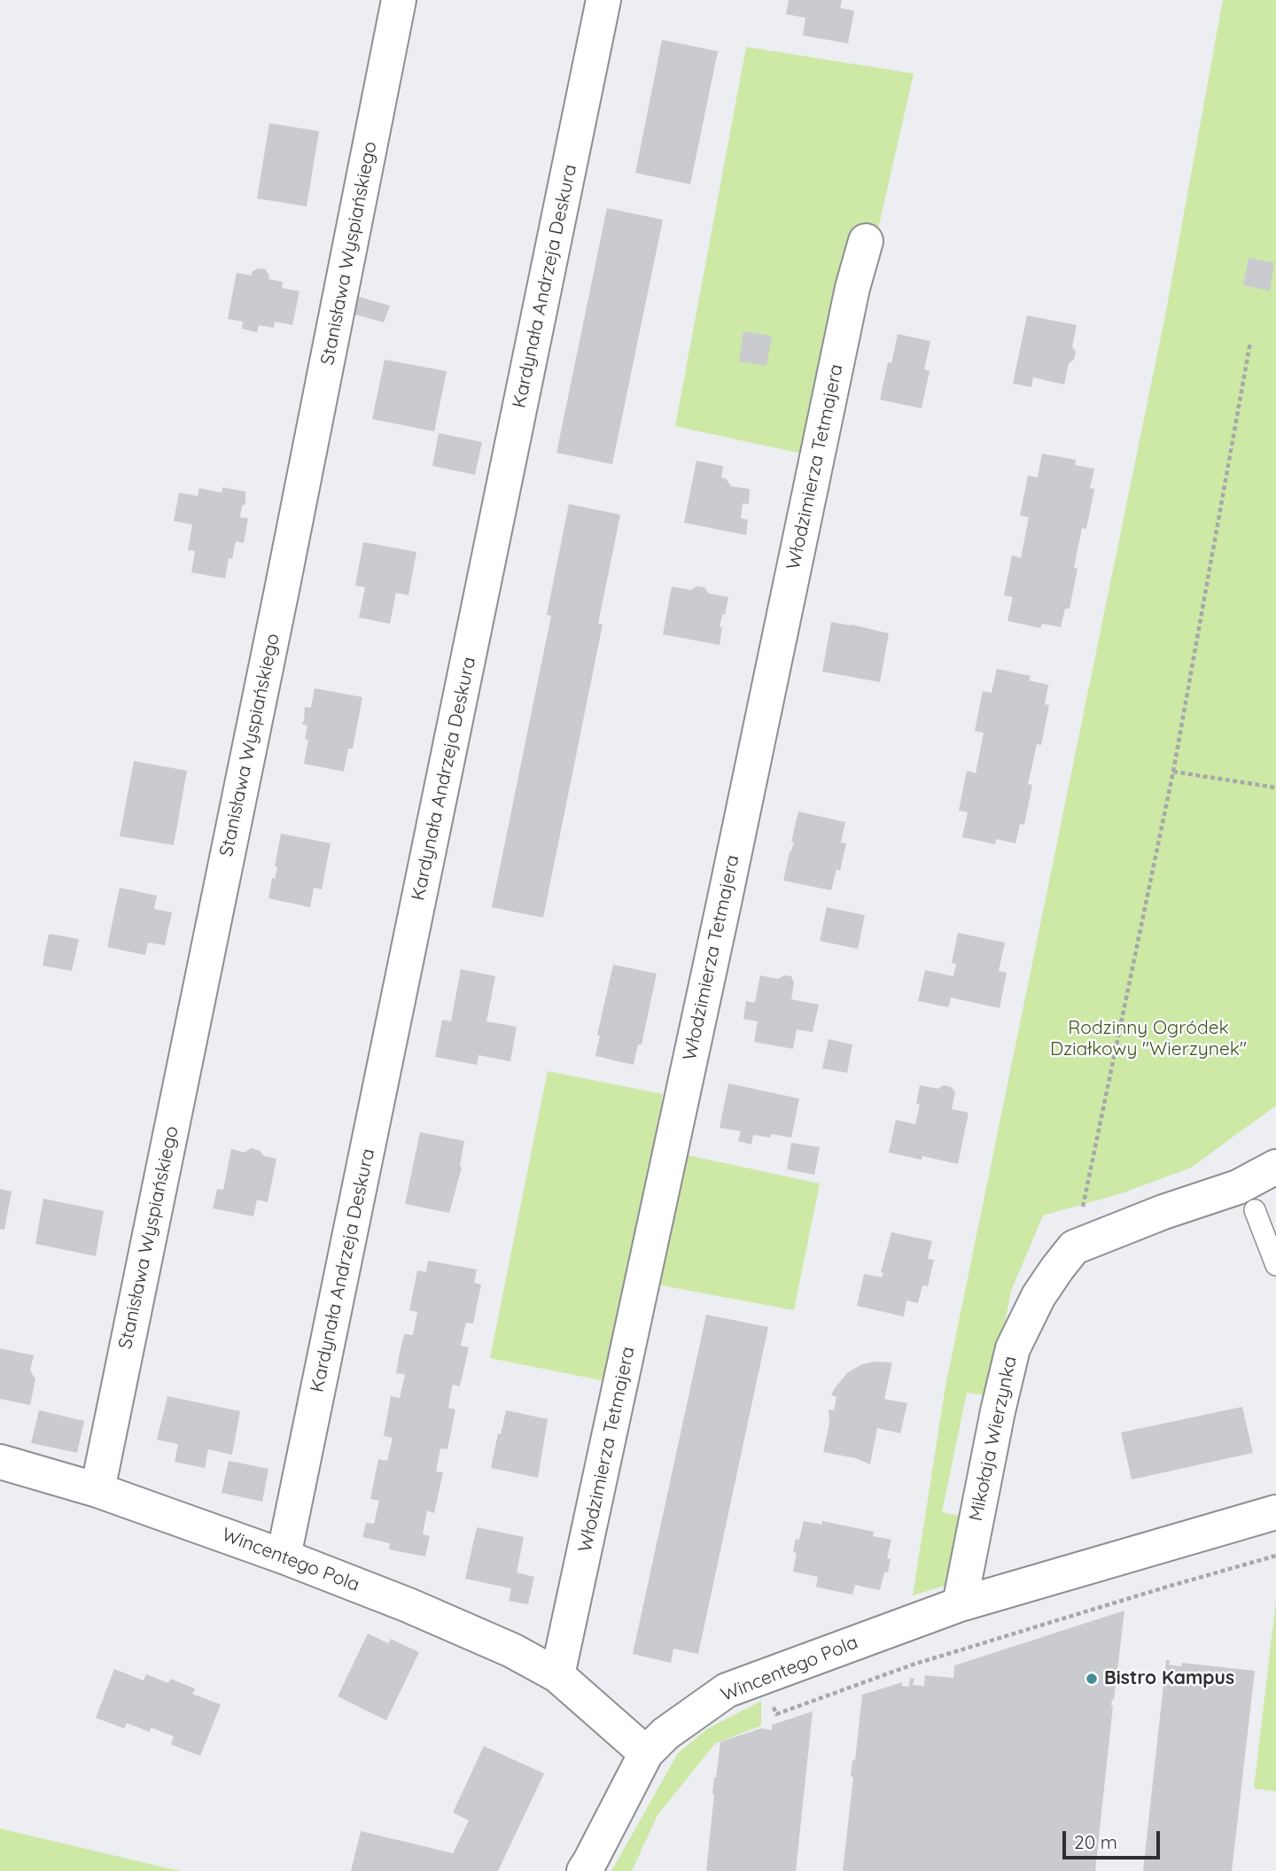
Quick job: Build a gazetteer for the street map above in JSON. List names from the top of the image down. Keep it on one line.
{"streets":{"street":["Stanisława Wyspiańskiego","Kardynała Andrzeja Deskura","Włodzimierza Tetmajera","Mikołaja Wierzynka","Wincentego Pola"]},"crossings":[["Stanisława Wyspiańskiego","Wincentego Pola"],["Kardynała Andrzeja Deskura","Wincentego Pola"],["Włodzimierza Tetmajera","Wincentego Pola"],["Mikołaja Wierzynka","Wincentego Pola"]],"parks":["Rodzinny Ogródek Działkowy \"Wierzynek\""],"places":["Bistro Kampus"],"scale_bar":"20 m"}
